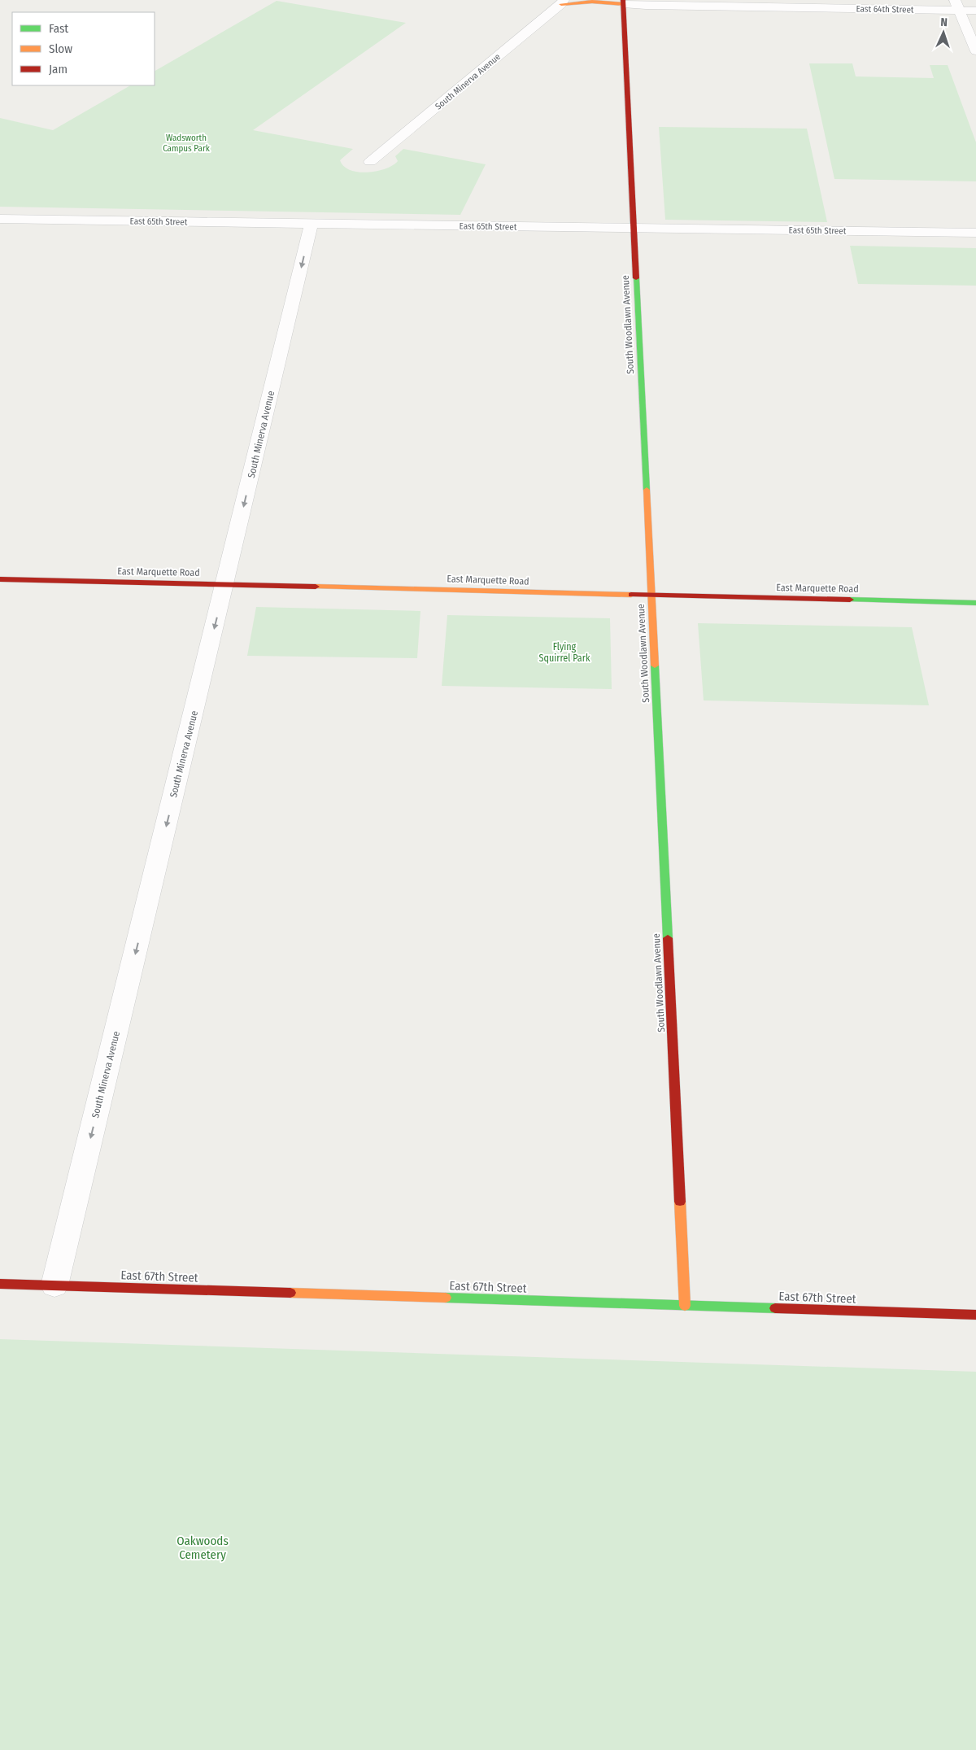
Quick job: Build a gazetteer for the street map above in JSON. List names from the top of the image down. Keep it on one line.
{"streets":{"street":["East 64th Street","South Minerva Avenue","East 65th Street","South Woodlawn Avenue","East Marquette Road","East 67th Street"]},"crossings":[["East 64th Street","South Woodlawn Avenue"],["South Minerva Avenue","East 65th Street"],["South Minerva Avenue","East Marquette Road"],["South Minerva Avenue","East 67th Street"],["East 65th Street","South Woodlawn Avenue"],["South Woodlawn Avenue","East Marquette Road"],["South Woodlawn Avenue","East 67th Street"]],"one_way":["South Minerva Avenue"],"parks":["Wadsworth Campus Park","Flying Squirrel Park","Oakwoods Cemetery"],"legend":["Fast","Slow","Jam"],"north":"top"}
